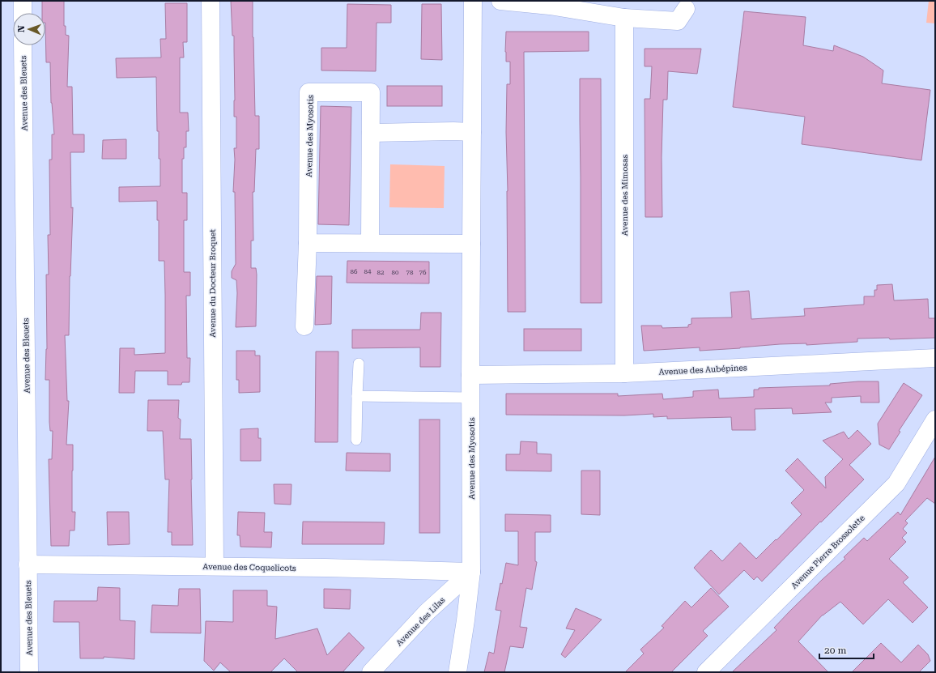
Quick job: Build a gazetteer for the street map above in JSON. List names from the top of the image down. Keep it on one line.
{"streets":{"street":["Avenue des Bleuets","Avenue des Myosotis","Avenue des Mimosas","Avenue du Docteur Broquet","Avenue des Aubépines","Avenue Pierre Brossolette","Avenue des Coquelicots","Avenue des Lilas"]},"crossings":[["Avenue des Bleuets","Avenue des Coquelicots"],["Avenue des Myosotis","Avenue des Aubépines"],["Avenue des Myosotis","Avenue des Coquelicots"],["Avenue des Myosotis","Avenue des Lilas"],["Avenue des Mimosas","Avenue des Aubépines"],["Avenue du Docteur Broquet","Avenue des Coquelicots"],["Avenue des Coquelicots","Avenue des Lilas"]],"house_numbers":["86","84","82","80","78","76"],"scale_bar":"20 m","north":"left"}
